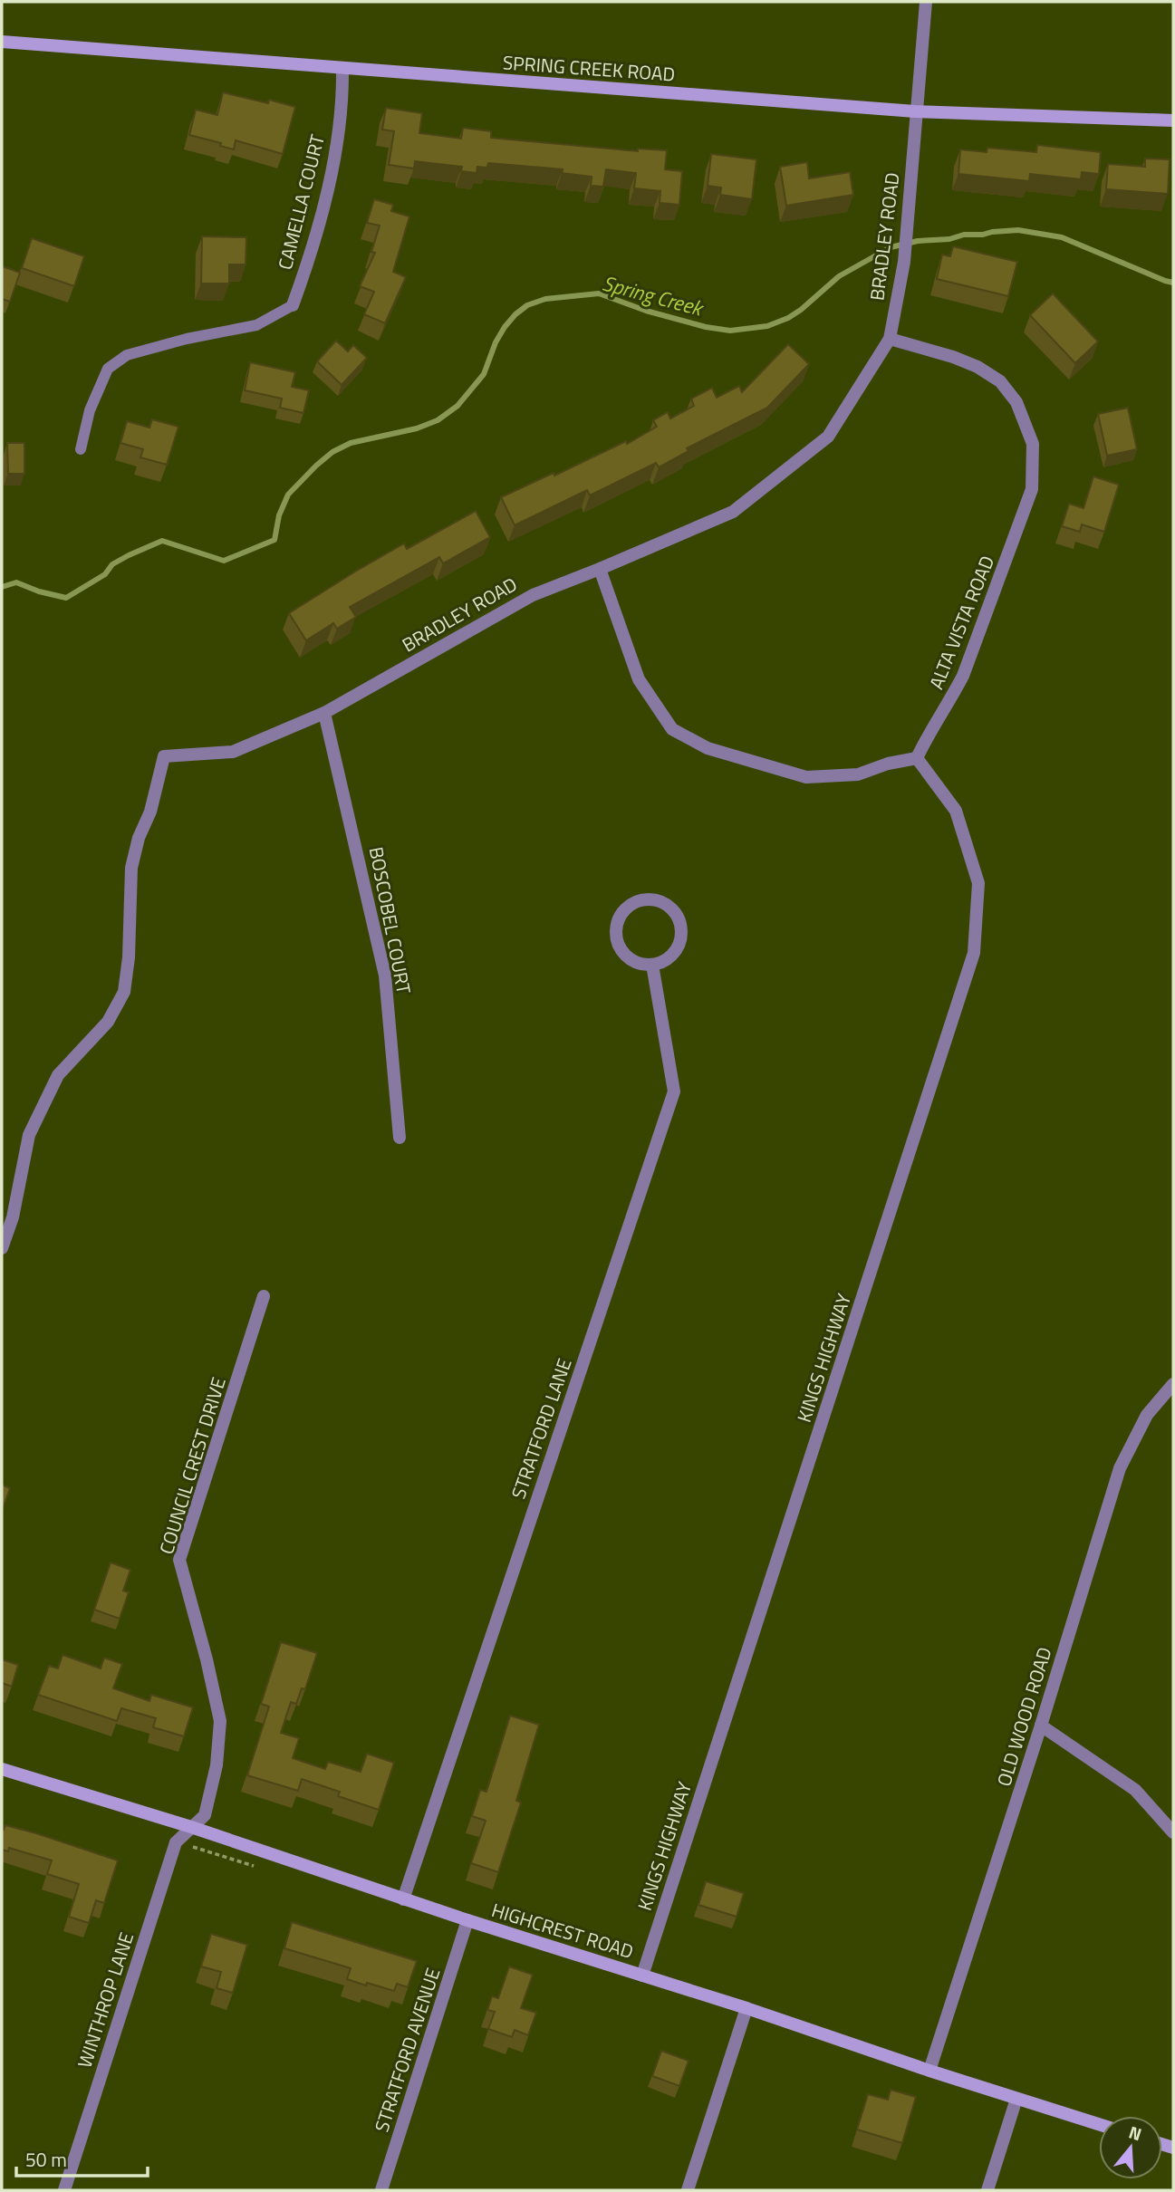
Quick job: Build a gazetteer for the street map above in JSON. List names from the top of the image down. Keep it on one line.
{"streets":{"street":["SPRING CREEK ROAD","CAMELLA COURT","BRADLEY ROAD","ALTA VISTA ROAD","BOSCOBEL COURT","KINGS HIGHWAY","STRATFORD LANE","COUNCIL CREST DRIVE","OLD WOOD ROAD","HIGHCREST ROAD","WINTHROP LANE","STRATFORD AVENUE"]},"crossings":[["SPRING CREEK ROAD","CAMELLA COURT"],["SPRING CREEK ROAD","BRADLEY ROAD"],["BRADLEY ROAD","ALTA VISTA ROAD"],["BRADLEY ROAD","BOSCOBEL COURT"],["ALTA VISTA ROAD","KINGS HIGHWAY"],["KINGS HIGHWAY","HIGHCREST ROAD"],["STRATFORD LANE","HIGHCREST ROAD"],["COUNCIL CREST DRIVE","HIGHCREST ROAD"],["COUNCIL CREST DRIVE","WINTHROP LANE"],["OLD WOOD ROAD","HIGHCREST ROAD"],["HIGHCREST ROAD","WINTHROP LANE"],["HIGHCREST ROAD","STRATFORD AVENUE"]],"water":["Spring Creek"],"scale_bar":"50 m","north":"top"}
